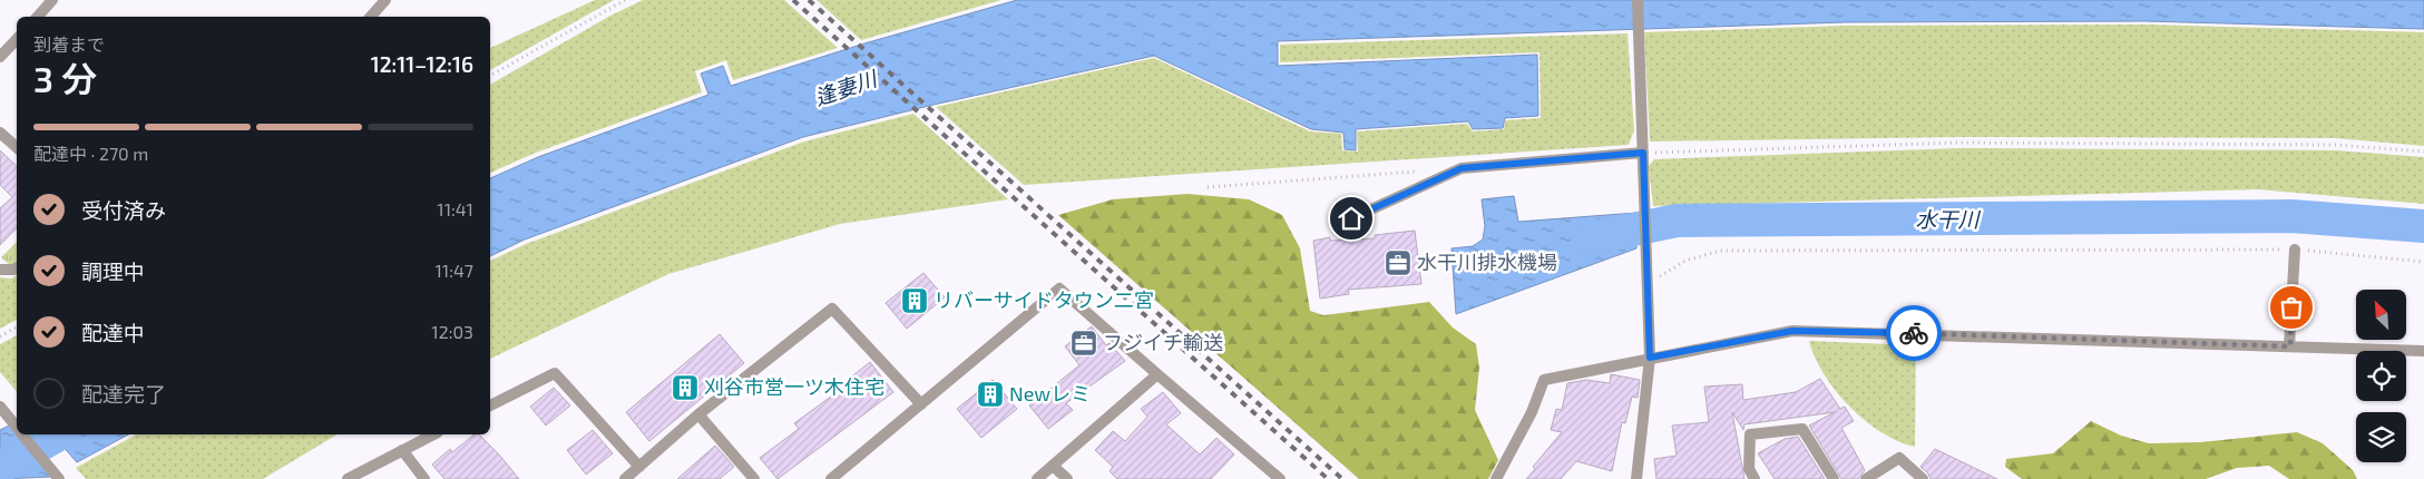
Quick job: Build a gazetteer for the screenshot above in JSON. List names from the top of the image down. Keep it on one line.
{"water":["逢妻川","水干川"],"places":{"office":["水干川排水機場","フジイチ輸送"],"building":["リバーサイドタウン二宮","刈谷市営一ツ木住宅","Newレミ"]},"north":"top left","page":{"heading":["3 分","到着まで","12:11–12:16"],"bar":"配達中 · 270 m","list":[["受付済み","11:41"],["調理中","11:47"],["配達中","12:03"],"配達完了"]}}
